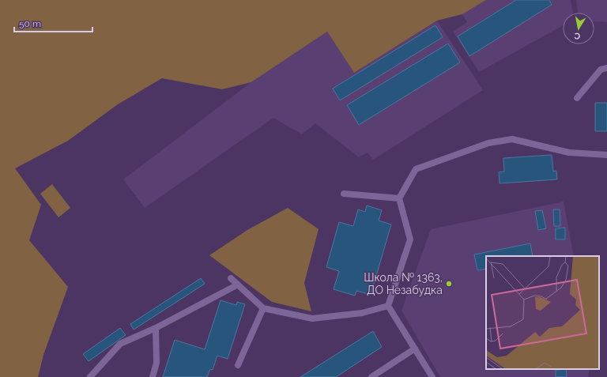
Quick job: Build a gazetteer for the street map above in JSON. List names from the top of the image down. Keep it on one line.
{"places":["Школа № 1363, ДО Незабудка"],"scale_bar":"50 m","north":"bottom"}
